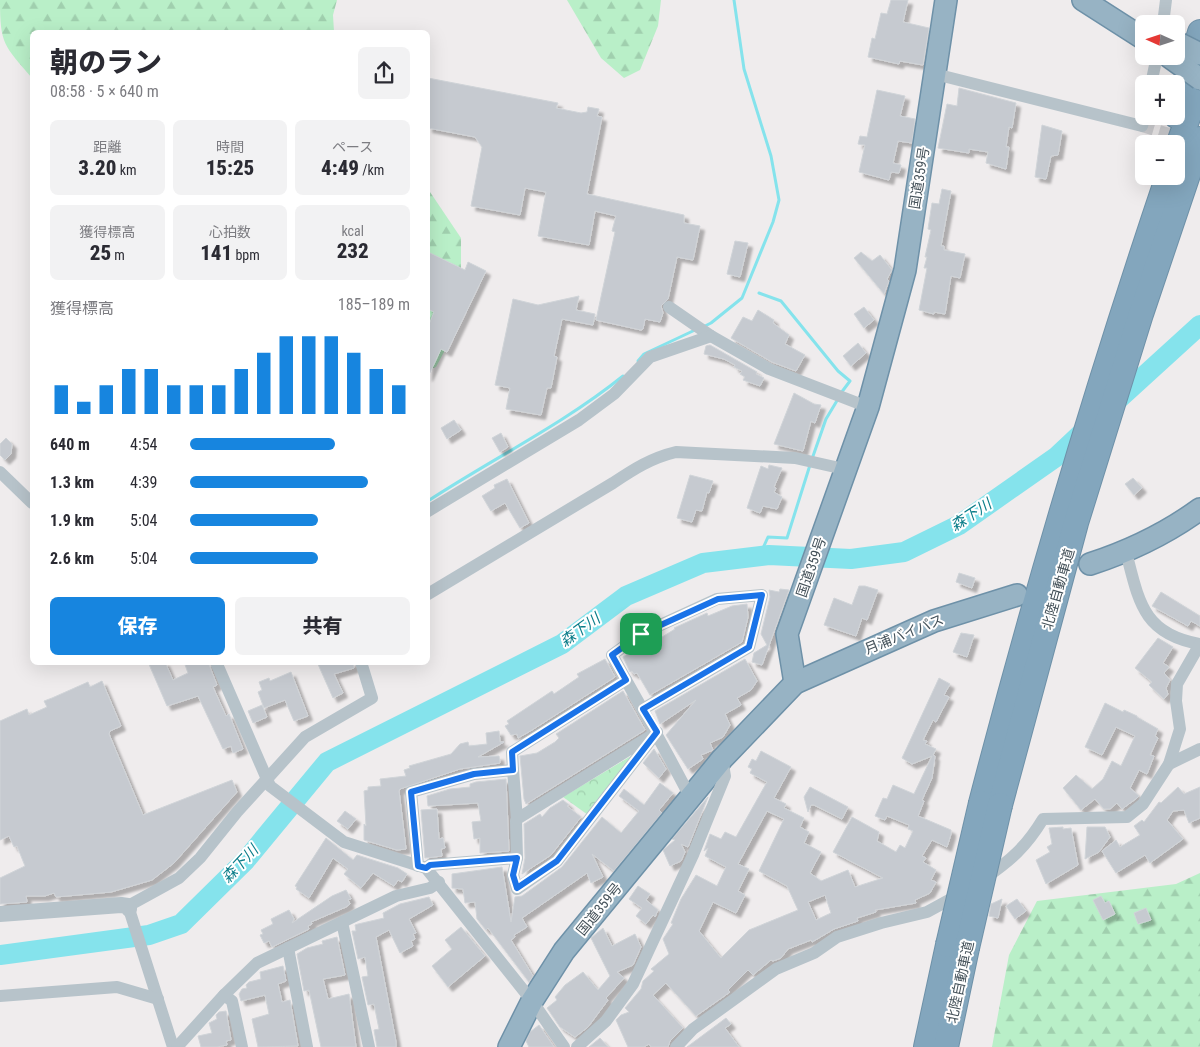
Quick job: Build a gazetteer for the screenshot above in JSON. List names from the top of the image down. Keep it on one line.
{"streets":{"highway":["国道359号","北陸自動車道","月浦バイパス"]},"crossings":[["国道359号","月浦バイパス"]],"water":["森下川"],"north":"left","page":{"map_buttons":["+","−"],"heading":["朝のラン","08:58 · 5 × 640 m"],"stats":[["距離","3.20 km"],["時間","15:25"],["ペース","4:49 /km"],["獲得標高","25 m"],["心拍数","141 bpm"],["kcal","232"]],"chart":["獲得標高","185–189 m"],"list":[{"name":"640 m","note":"4:54"},{"name":"1.3 km","note":"4:39"},{"name":"1.9 km","note":"5:04"},{"name":"2.6 km","note":"5:04"}],"buttons":["保存","共有"]}}
